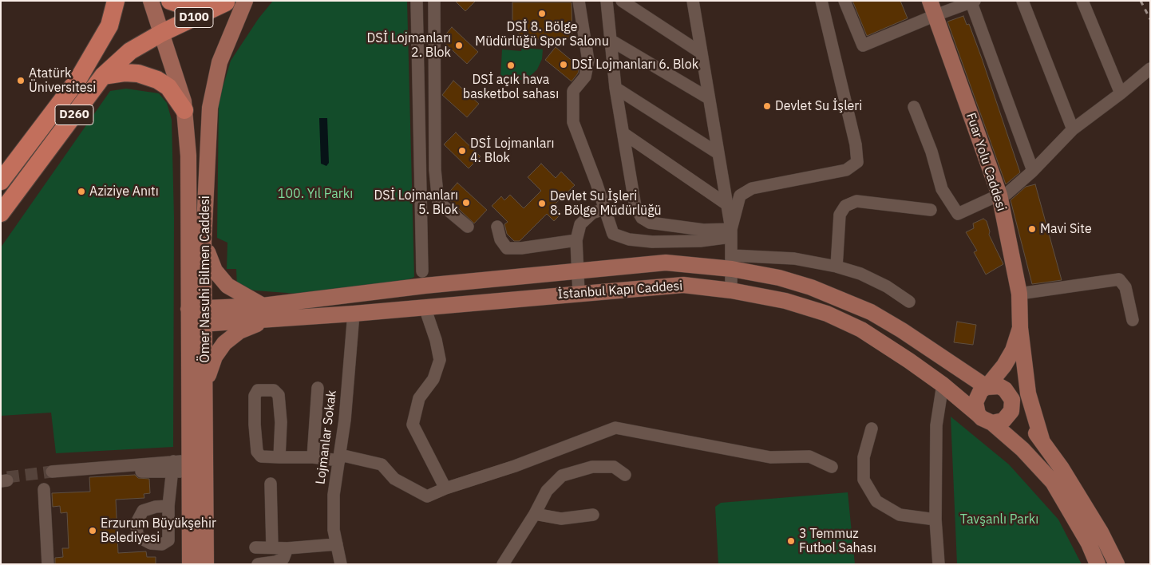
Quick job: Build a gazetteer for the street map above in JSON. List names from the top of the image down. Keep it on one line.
{"streets":{"highway":["D100","D260"],"main road":["Fuar Yolu Caddesi","Ömer Nasuhi Bilmen Caddesi","İstanbul Kapı Caddesi"],"street":["Lojmanlar Sokak"]},"crossings":[["D100","D260"],["D100","Ömer Nasuhi Bilmen Caddesi"],["D260","Ömer Nasuhi Bilmen Caddesi"],["İstanbul Kapı Caddesi","Lojmanlar Sokak"]],"parks":["100. Yıl Parkı","Tavşanlı Parkı"],"places":["DSİ 8. Bölge Müdürlüğü Spor Salonu","DSİ Lojmanları 2. Blok","DSİ Lojmanları 6. Blok","DSİ açık hava basketbol sahası","Atatürk Üniversitesi","Devlet Su İşleri","DSİ Lojmanları 4. Blok","Aziziye Anıtı","DSİ Lojmanları 5. Blok","Devlet Su İşleri 8. Bölge Müdürlüğü","Mavi Site","Erzurum Büyükşehir Belediyesi","3 Temmuz Futbol Sahası"]}
